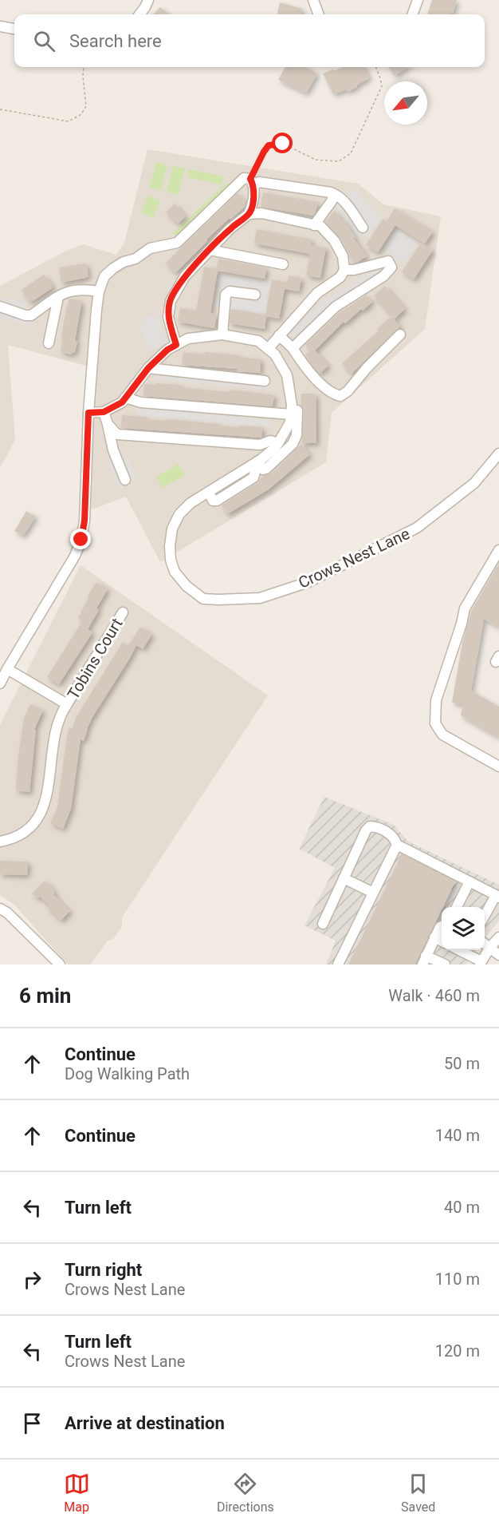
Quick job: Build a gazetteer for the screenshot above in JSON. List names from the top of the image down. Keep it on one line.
{"streets":{"street":["Crows Nest Lane","Tobins Court"]},"north":"bottom left","page":{"search":"Search here","heading":["6 min","Walk · 460 m"],"list":[["Continue","Dog Walking Path","50 m"],["Continue","140 m"],["Turn left","40 m"],["Turn right","Crows Nest Lane","110 m"],["Turn left","Crows Nest Lane","120 m"],"Arrive at destination"],"nav":["Map","Directions","Saved"]}}
